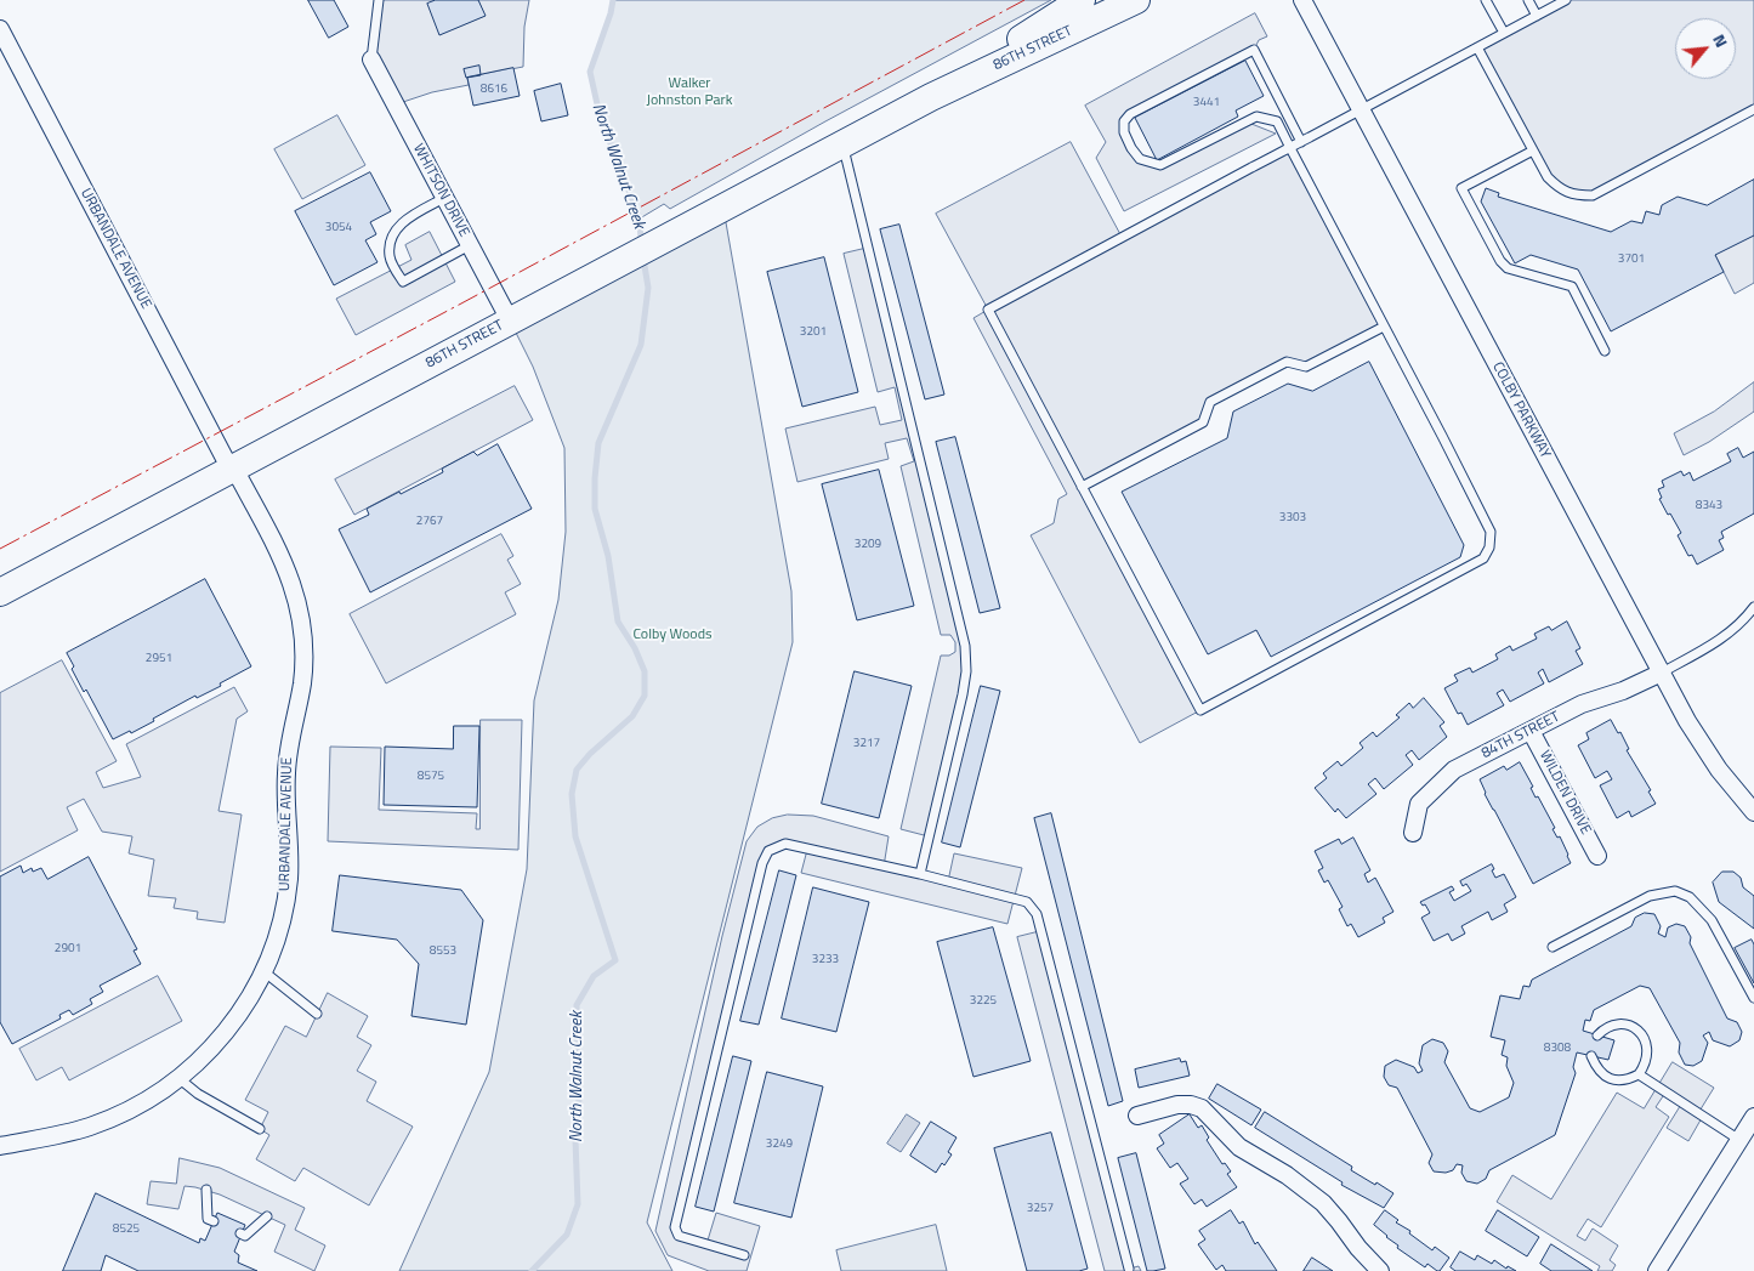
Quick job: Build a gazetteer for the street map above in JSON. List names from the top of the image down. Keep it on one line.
{"streets":{"main road":["86TH STREET"],"street":["WHITSON DRIVE","URBANDALE AVENUE","COLBY PARKWAY","84TH STREET","WILDEN DRIVE"]},"crossings":[["86TH STREET","WHITSON DRIVE"],["86TH STREET","URBANDALE AVENUE"],["COLBY PARKWAY","84TH STREET"],["84TH STREET","WILDEN DRIVE"]],"water":["North Walnut Creek"],"parks":["Walker Johnston Park","Colby Woods"],"house_numbers":["8616","3441","3054","3701","3201","8343","3303","2767","3209","2951","3217","8575","2901","8553","3233","3225","8308","3249","3257","8525"],"north":"top right"}
